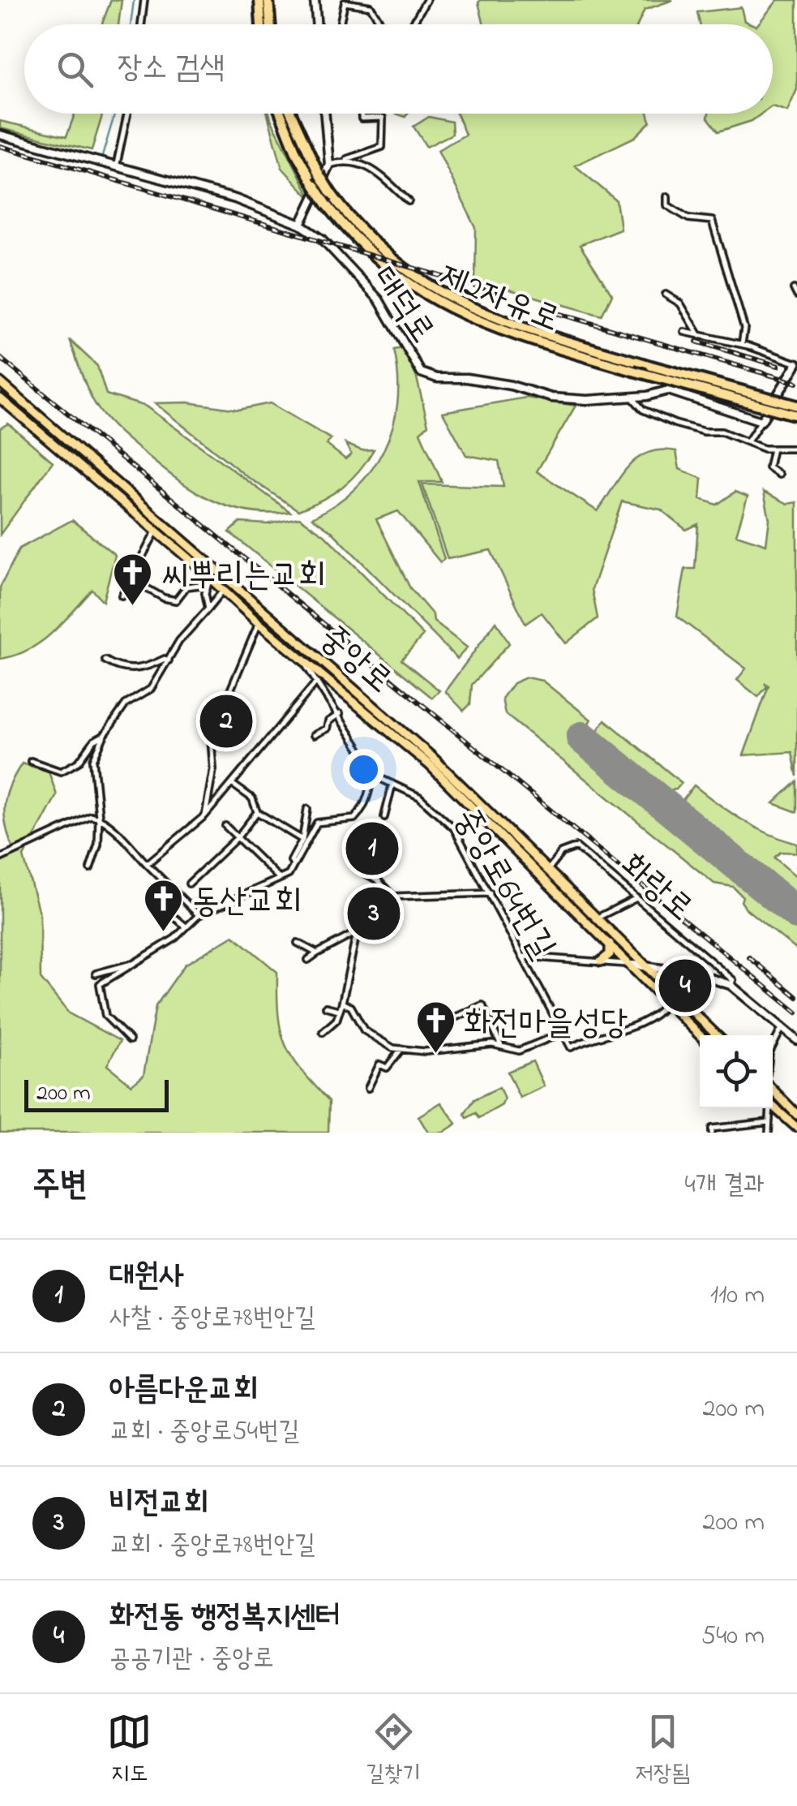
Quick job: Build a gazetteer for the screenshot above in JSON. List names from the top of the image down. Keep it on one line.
{"streets":{"highway":["제2자유로"],"main road":["중앙로"],"street":["대덕로","중앙로64번길","화랑로"]},"crossings":[["중앙로","중앙로64번길"],["중앙로","화랑로"]],"places":{"church":["씨뿌리는교회","동산교회","화전마을성당"]},"scale_bar":"200 m","page":{"search":"장소 검색","pins":["2","1","3","4"],"scale":"200 m","heading":["주변","4개 결과"],"list":[{"mark":"1","name":"대원사","note":"사찰 · 중앙로78번안길","value":"110 m"},{"mark":"2","name":"아름다운교회","note":"교회 · 중앙로54번길","value":"200 m"},{"mark":"3","name":"비전교회","note":"교회 · 중앙로78번안길","value":"200 m"},{"mark":"4","name":"화전동 행정복지센터","note":"공공기관 · 중앙로","value":"540 m"}],"nav":["지도","길찾기","저장됨"]}}
